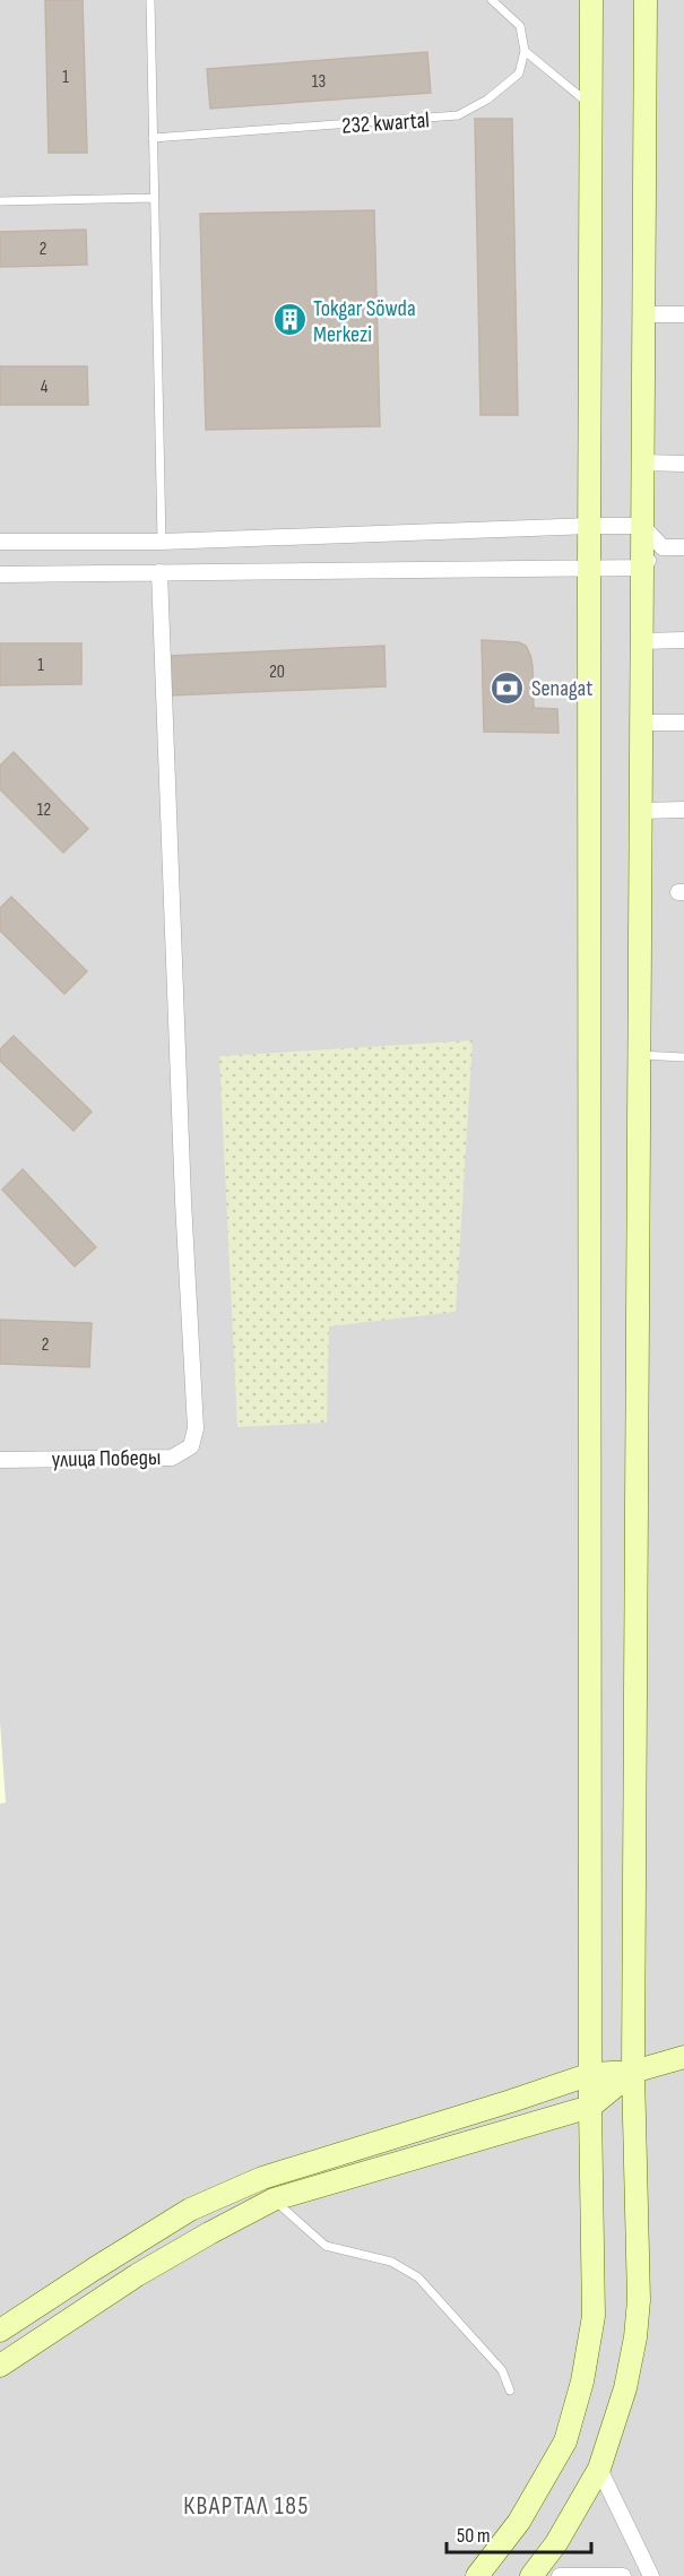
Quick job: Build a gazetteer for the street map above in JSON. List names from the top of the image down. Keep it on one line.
{"streets":{"street":["улица Победы"],"lane":["232 kwartal"]},"districts":["КВАРТАЛ 185"],"places":{"building":["Tokgar Söwda Merkezi"],"bank":["Senagat"]},"house_numbers":["1","13","2","4","1","20","12","2"],"scale_bar":"50 m"}
